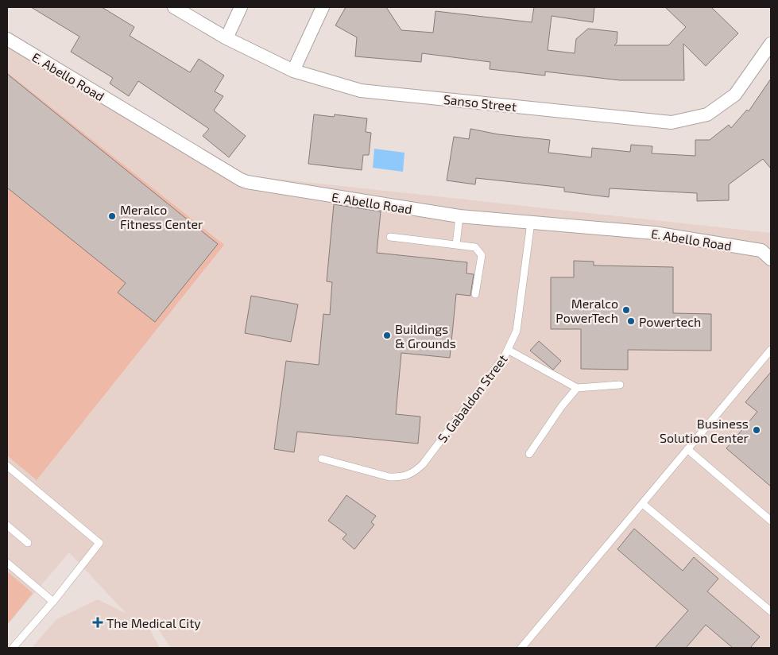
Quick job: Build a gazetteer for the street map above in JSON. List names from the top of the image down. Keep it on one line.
{"streets":{"street":["E. Abello Road","Sanso Street"],"lane":["S. Gabaldon Street"]},"crossings":[["E. Abello Road","S. Gabaldon Street"]],"places":{"other":["Meralco Fitness Center","Meralco PowerTech","Powertech","Buildings & Grounds","Business Solution Center"],"health":["The Medical City"]}}
